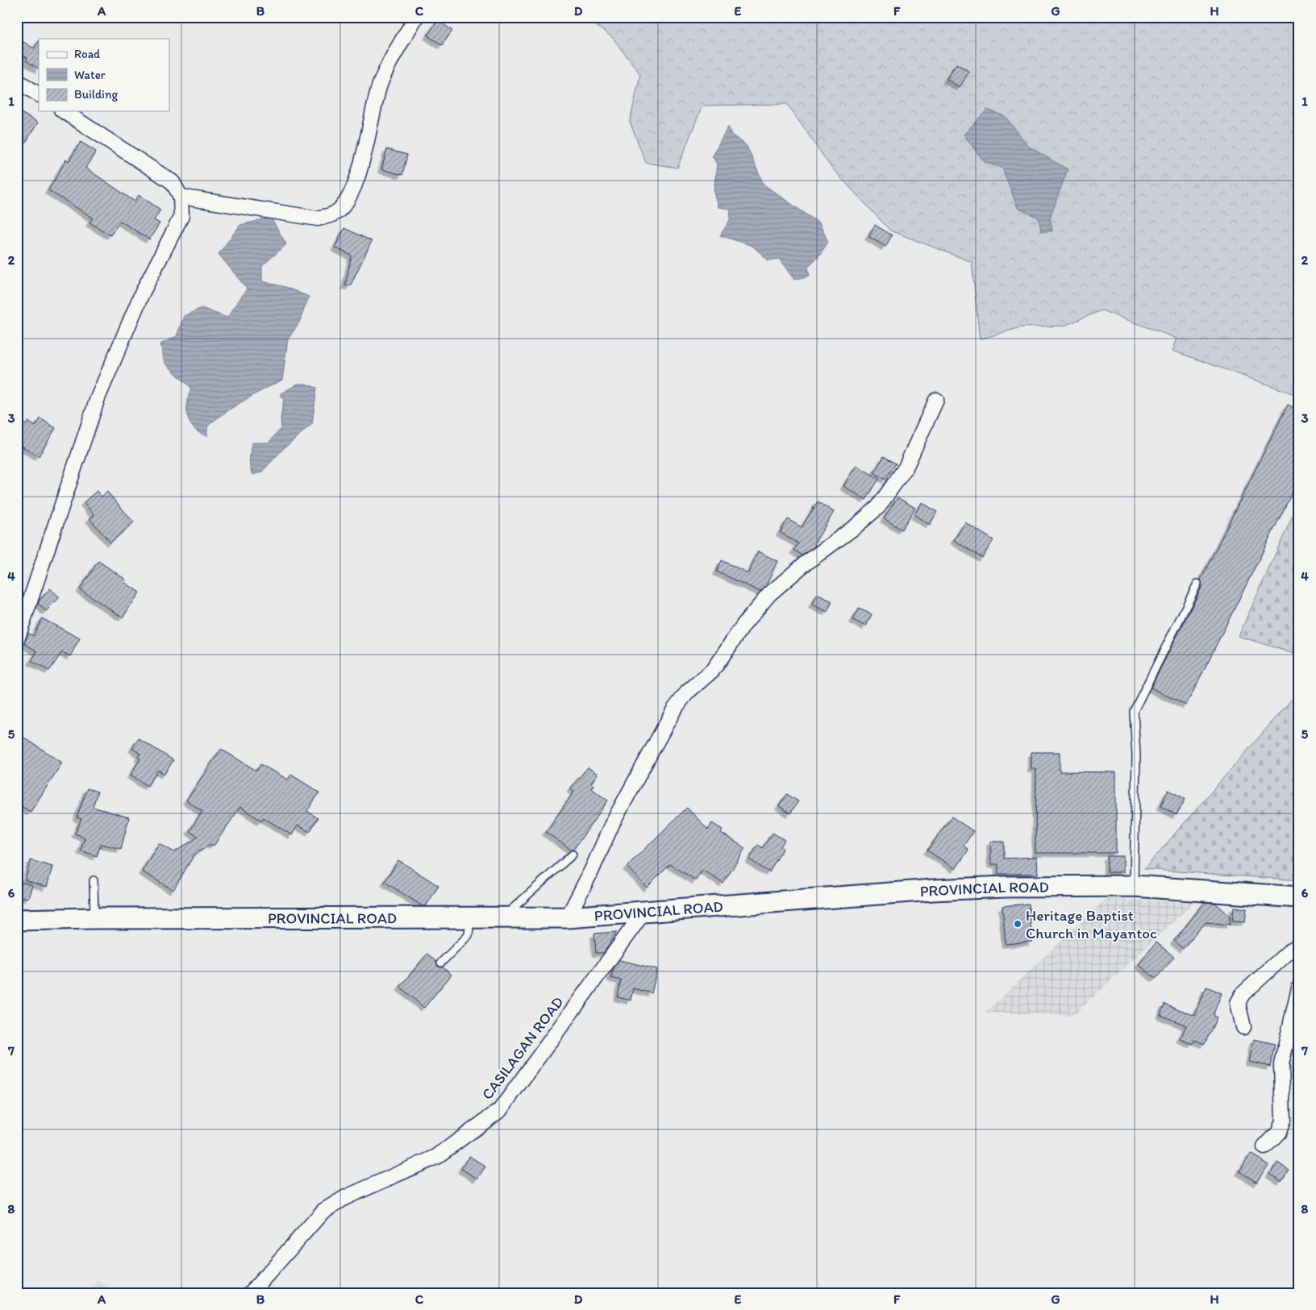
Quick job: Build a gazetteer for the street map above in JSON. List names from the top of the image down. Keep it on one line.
{"streets":{"main road":["PROVINCIAL ROAD"],"street":["CASILAGAN ROAD"]},"crossings":[["PROVINCIAL ROAD","CASILAGAN ROAD"]],"places":["Heritage Baptist Church in Mayantoc"],"legend":["Road","Water","Building"],"grid":{"columns":["A","B","C","D","E","F","G","H"],"rows":["1","2","3","4","5","6","7","8"]}}
